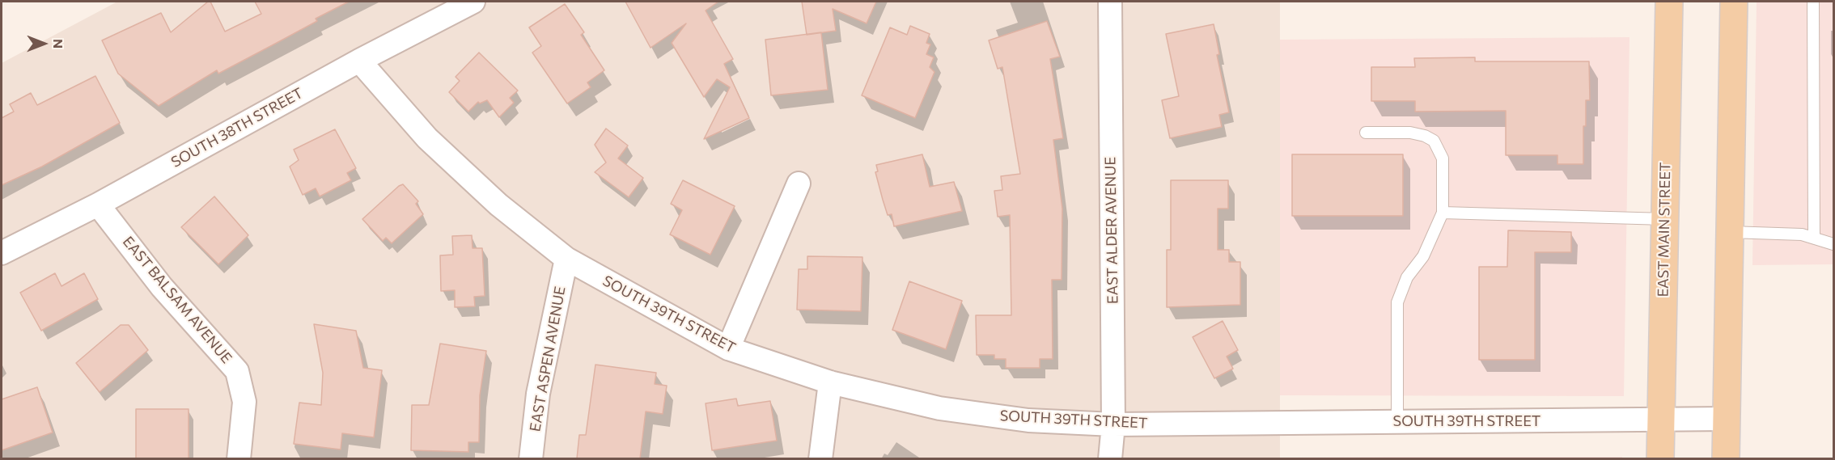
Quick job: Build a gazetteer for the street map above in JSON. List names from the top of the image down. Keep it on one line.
{"streets":{"main road":["EAST MAIN STREET"],"street":["SOUTH 38TH STREET","EAST ALDER AVENUE","EAST BALSAM AVENUE","SOUTH 39TH STREET","EAST ASPEN AVENUE"]},"crossings":[["SOUTH 38TH STREET","EAST BALSAM AVENUE"],["SOUTH 38TH STREET","SOUTH 39TH STREET"],["EAST MAIN STREET","SOUTH 39TH STREET"],["EAST ALDER AVENUE","SOUTH 39TH STREET"],["SOUTH 39TH STREET","EAST ASPEN AVENUE"]],"north":"right"}
